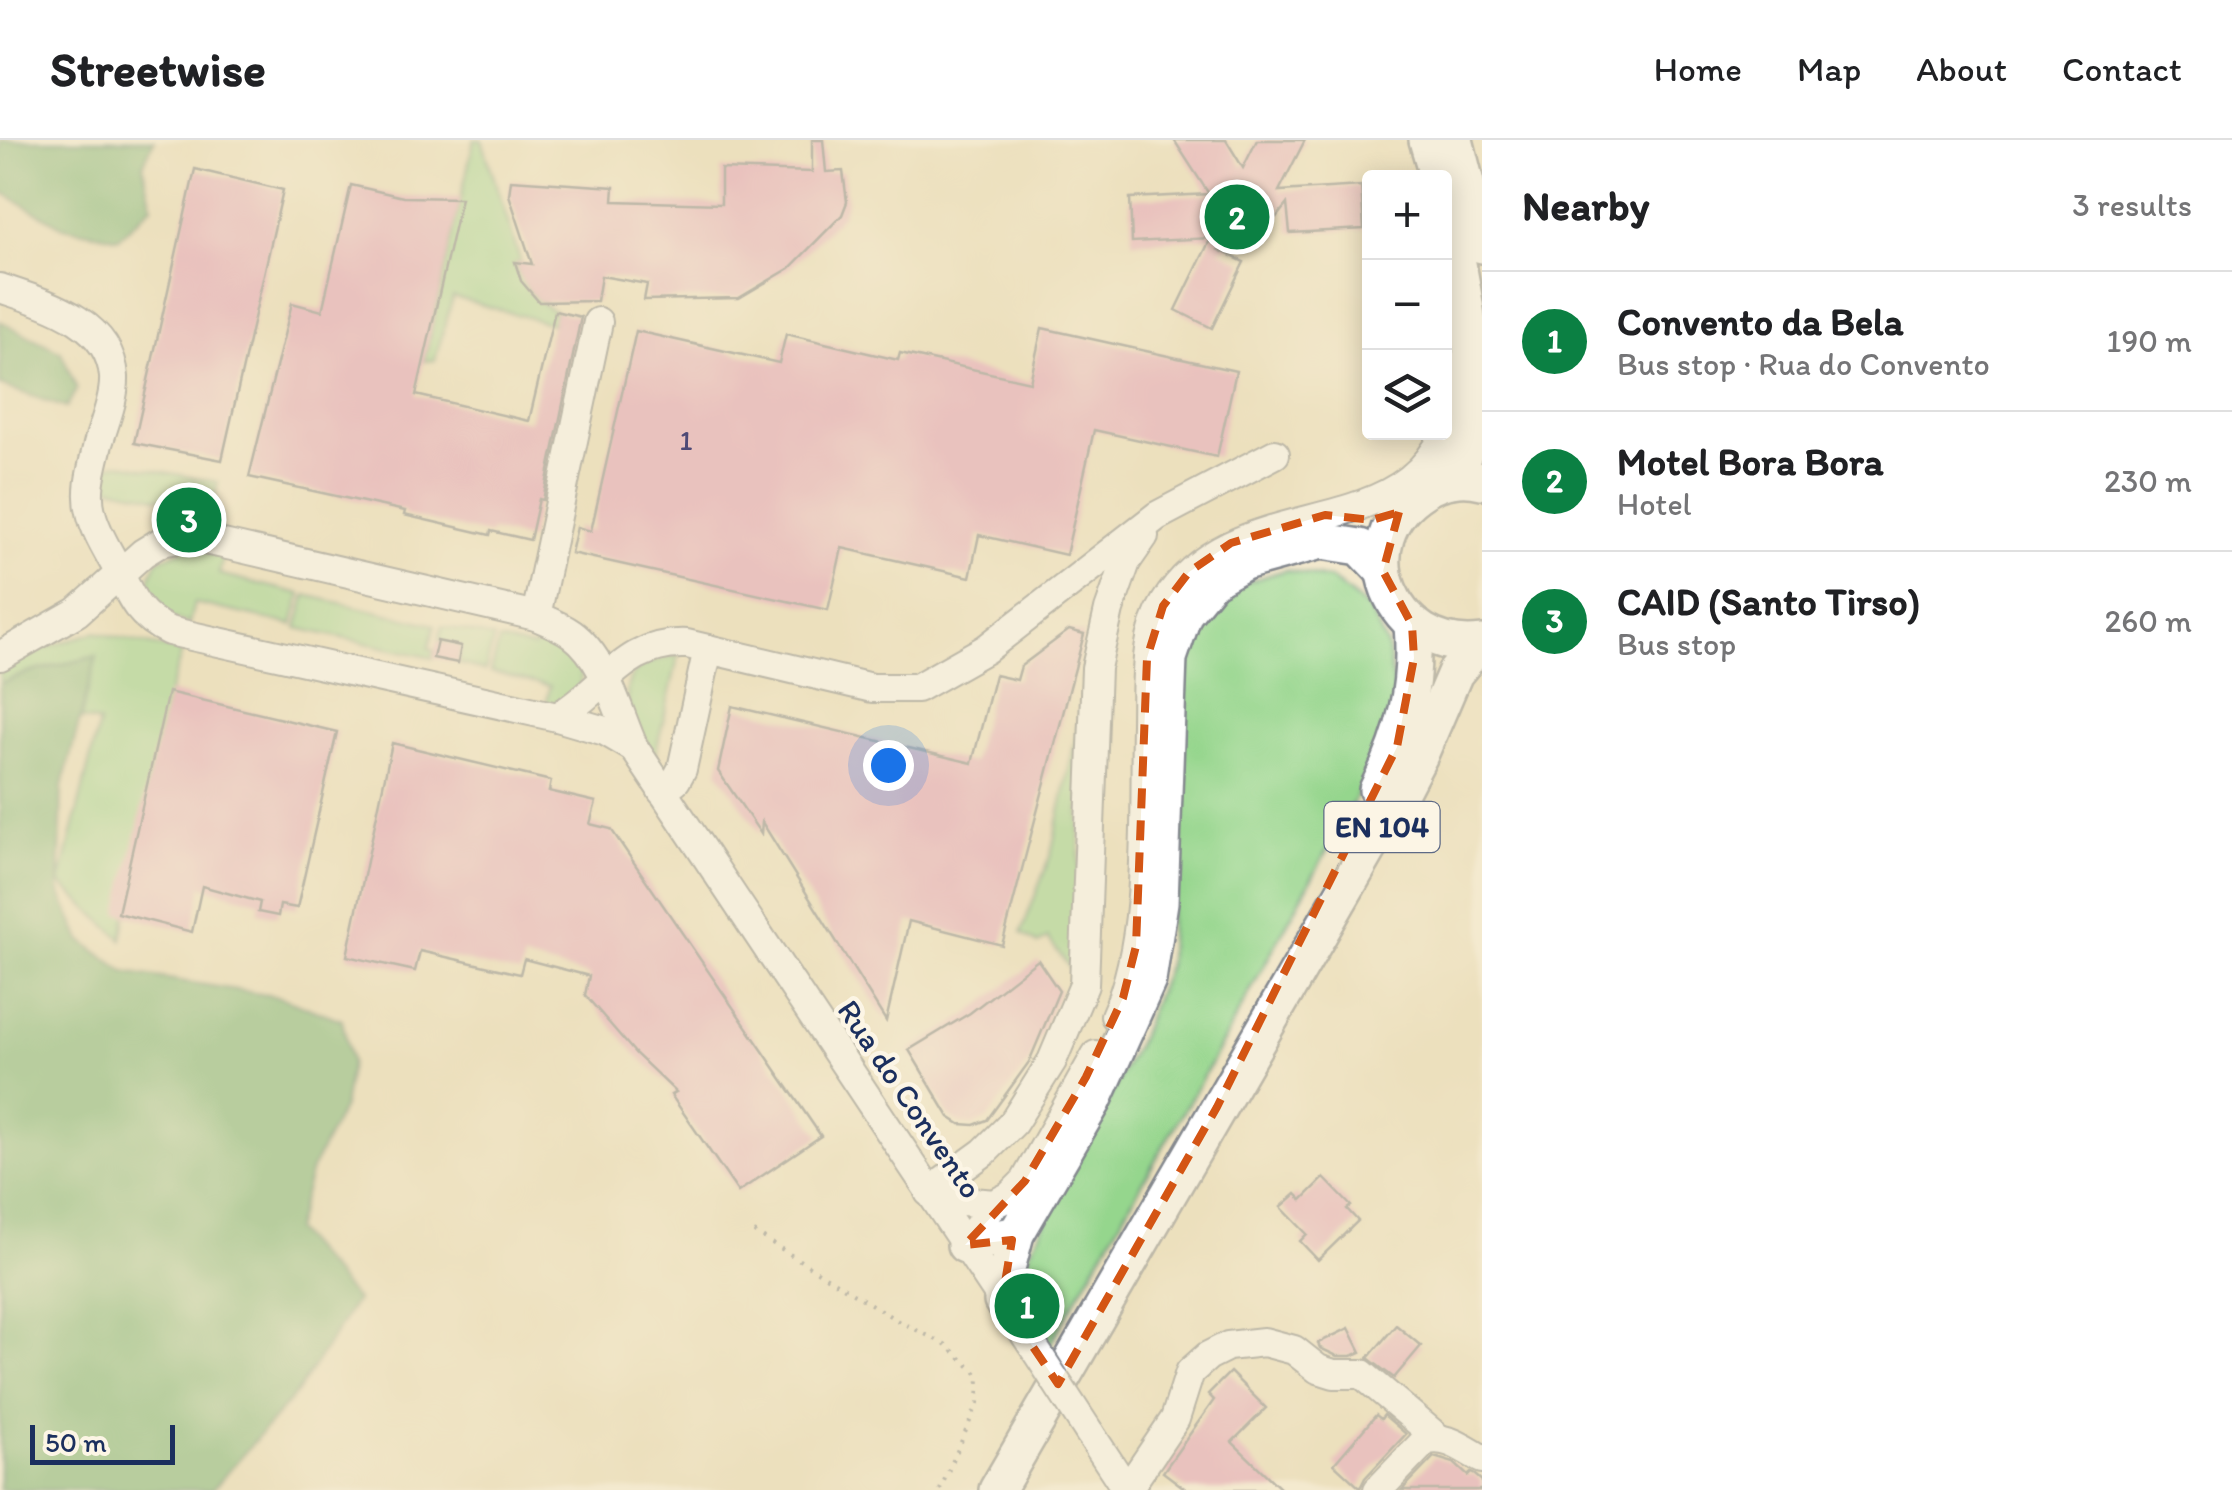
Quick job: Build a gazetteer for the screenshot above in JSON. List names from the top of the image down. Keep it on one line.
{"streets":{"main road":["EN 104"],"street":["Rua do Convento"]},"house_numbers":["1"],"scale_bar":"50 m","page":{"header":"Streetwise","nav":["Home","Map","About","Contact"],"heading":["Nearby","3 results"],"map_buttons":["+","−"],"pins":["2","3","1"],"list":[{"mark":"1","name":"Convento da Bela","note":"Bus stop · Rua do Convento","value":"190 m"},{"mark":"2","name":"Motel Bora Bora","note":"Hotel","value":"230 m"},{"mark":"3","name":"CAID (Santo Tirso)","note":"Bus stop","value":"260 m"}],"scale":"50 m"}}
